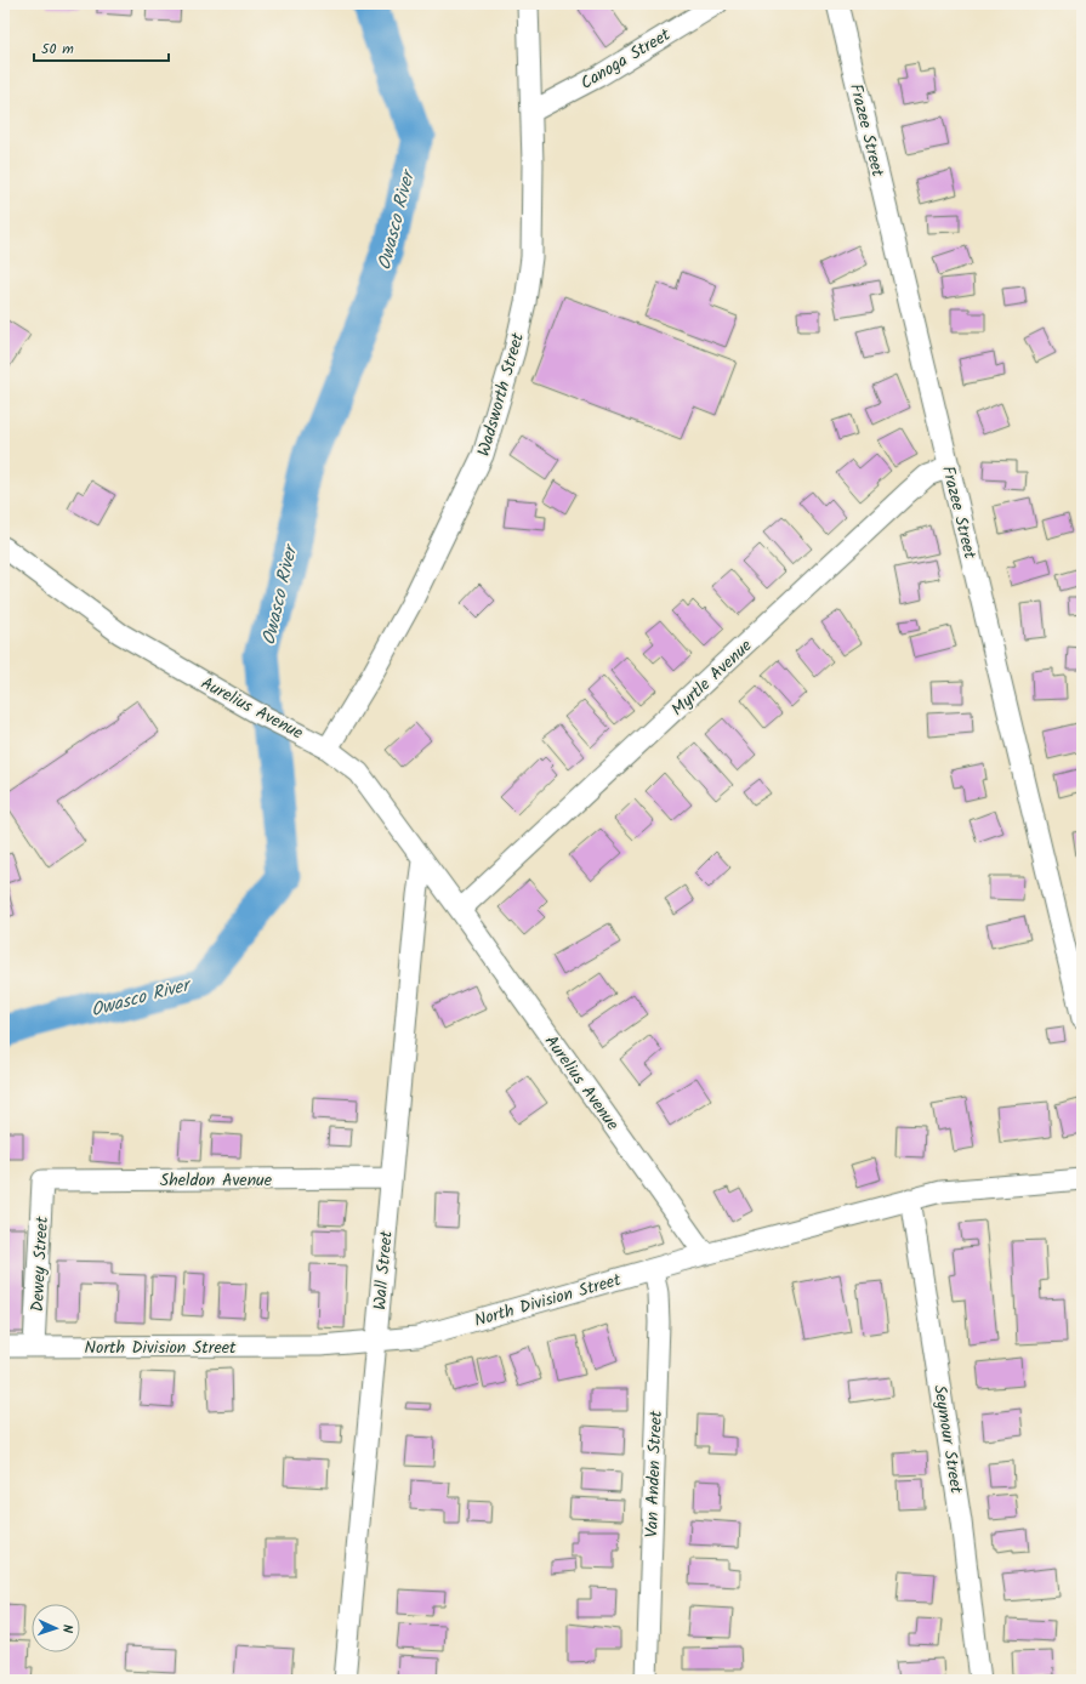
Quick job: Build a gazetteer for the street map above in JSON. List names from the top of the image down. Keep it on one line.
{"streets":{"street":["Canoga Street","Frazee Street","Wadsworth Street","Myrtle Avenue","Aurelius Avenue","Sheldon Avenue","Dewey Street","Wall Street","North Division Street","Seymour Street","Van Anden Street"]},"crossings":[["Canoga Street","Wadsworth Street"],["Frazee Street","Myrtle Avenue"],["Wadsworth Street","Aurelius Avenue"],["Myrtle Avenue","Aurelius Avenue"],["Aurelius Avenue","Wall Street"],["Aurelius Avenue","North Division Street"],["Sheldon Avenue","Dewey Street"],["Sheldon Avenue","Wall Street"],["Dewey Street","North Division Street"],["Wall Street","North Division Street"],["North Division Street","Seymour Street"],["North Division Street","Van Anden Street"]],"water":["Owasco River"],"scale_bar":"50 m","north":"right"}
